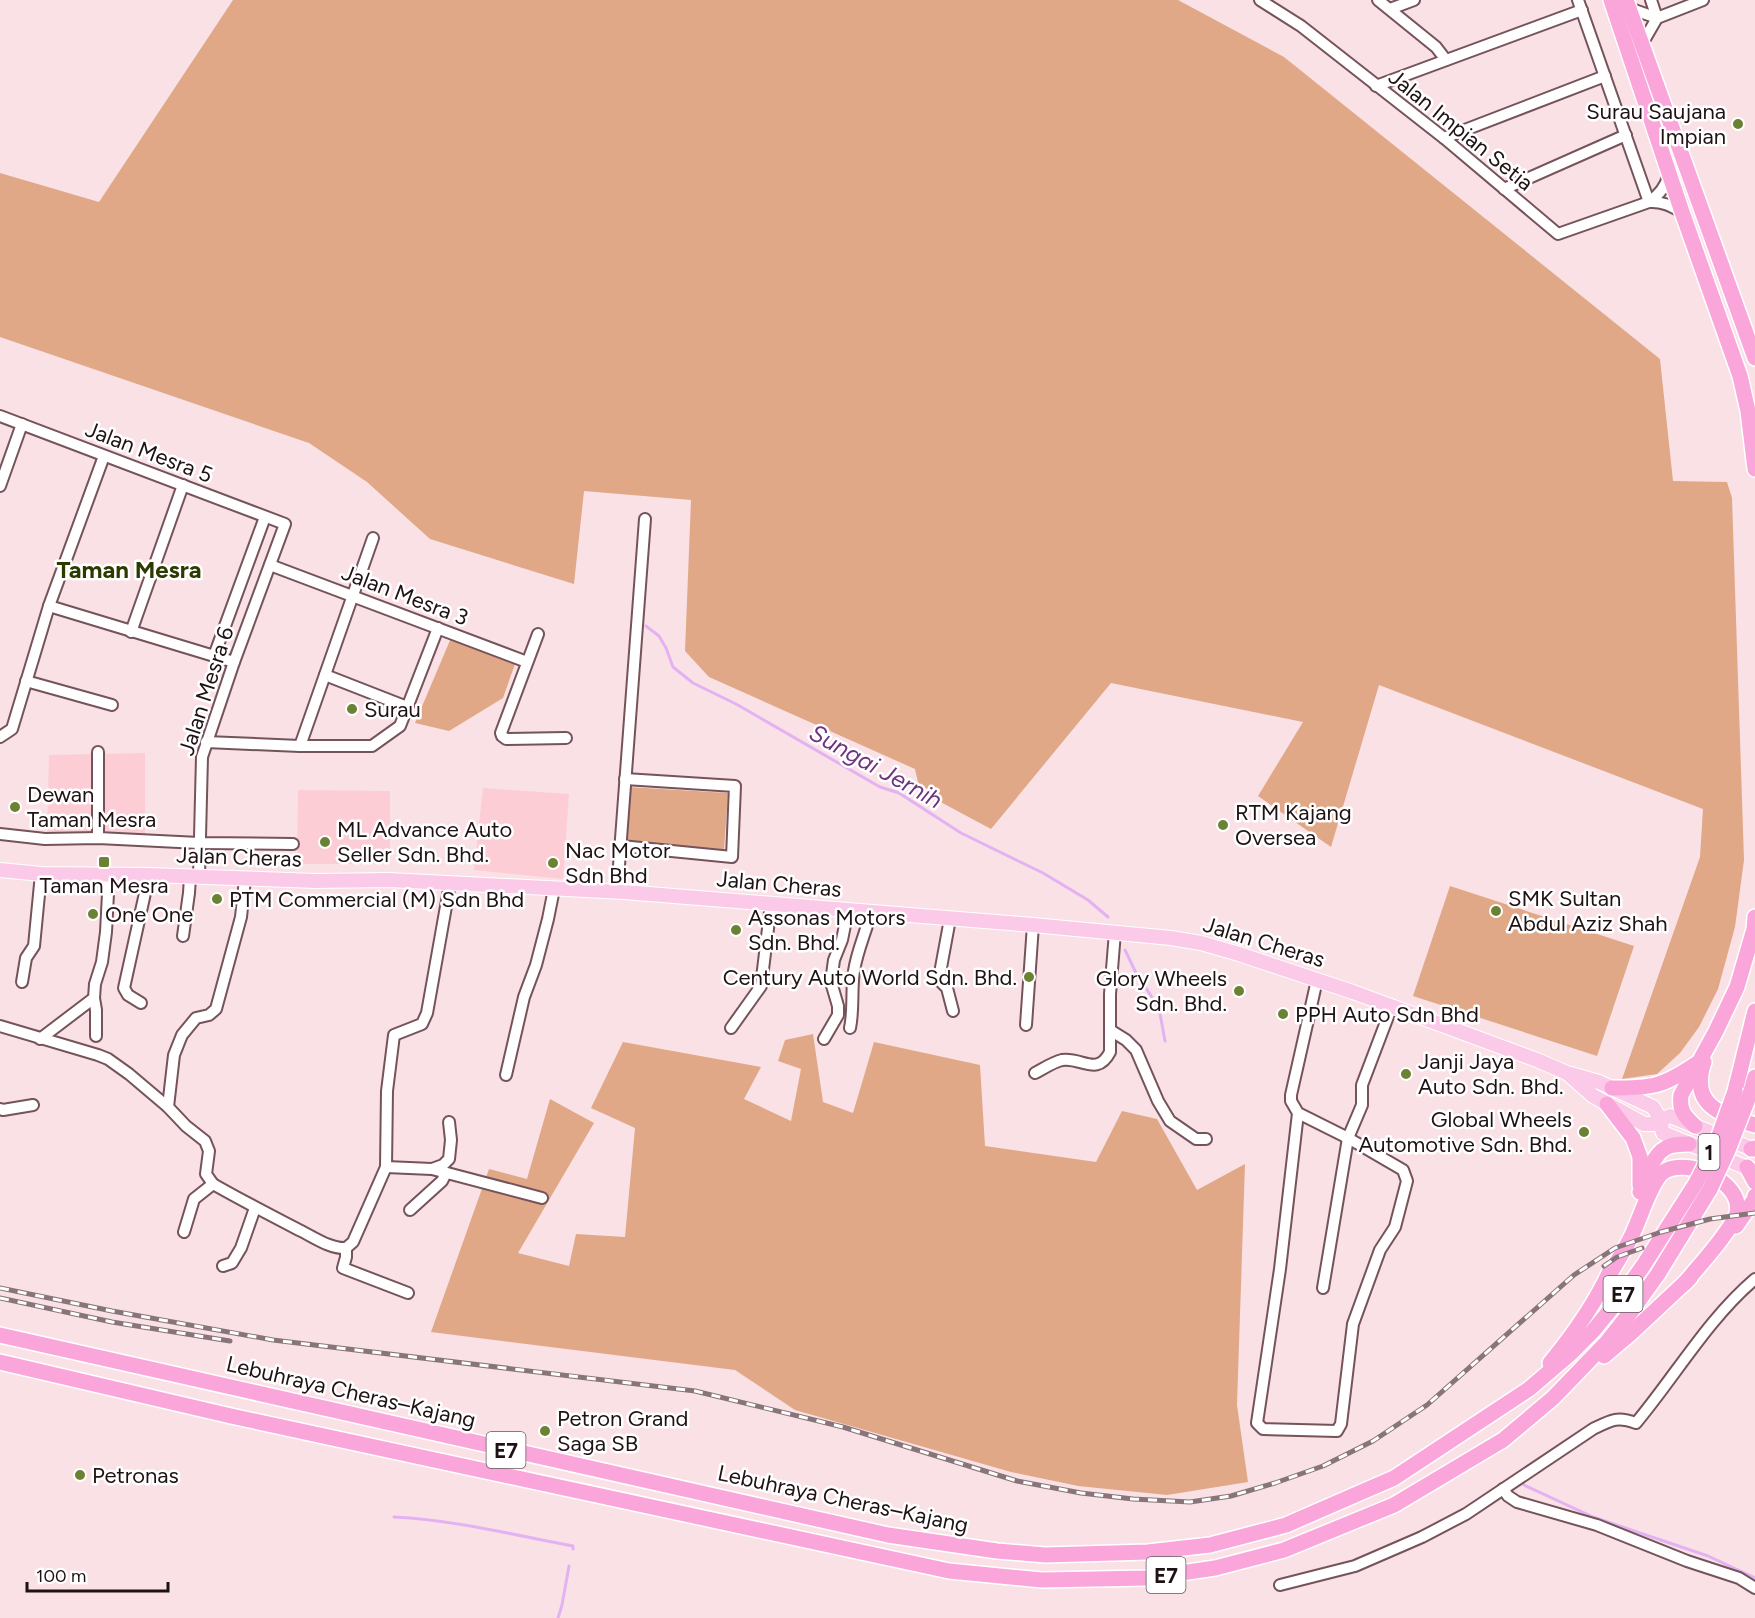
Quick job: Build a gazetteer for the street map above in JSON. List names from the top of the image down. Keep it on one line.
{"streets":{"highway":["E7","Lebuhraya Cheras–Kajang"],"main road":["Jalan Cheras","1"],"street":["Jalan Impian Setia","Jalan Mesra 5","Jalan Mesra 3","Jalan Mesra 6"]},"crossings":[["Jalan Mesra 5","Jalan Mesra 6"],["Jalan Mesra 3","Jalan Mesra 6"],["Jalan Mesra 6","Jalan Cheras"]],"districts":["Taman Mesra"],"water":["Sungai Jernih"],"places":{"other":["Surau Saujana Impian","Surau","Dewan Taman Mesra","RTM Kajang Oversea","ML Advance Auto Seller Sdn. Bhd.","Nac Motor Sdn Bhd","PTM Commercial (M) Sdn Bhd","SMK Sultan Abdul Aziz Shah","One One","Assonas Motors Sdn. Bhd.","Century Auto World Sdn. Bhd.","Glory Wheels Sdn. Bhd.","PPH Auto Sdn Bhd","Janji Jaya Auto Sdn. Bhd.","Global Wheels Automotive Sdn. Bhd.","Petron Grand Saga SB","Petronas"],"transit":["Taman Mesra"]},"scale_bar":"100 m"}
